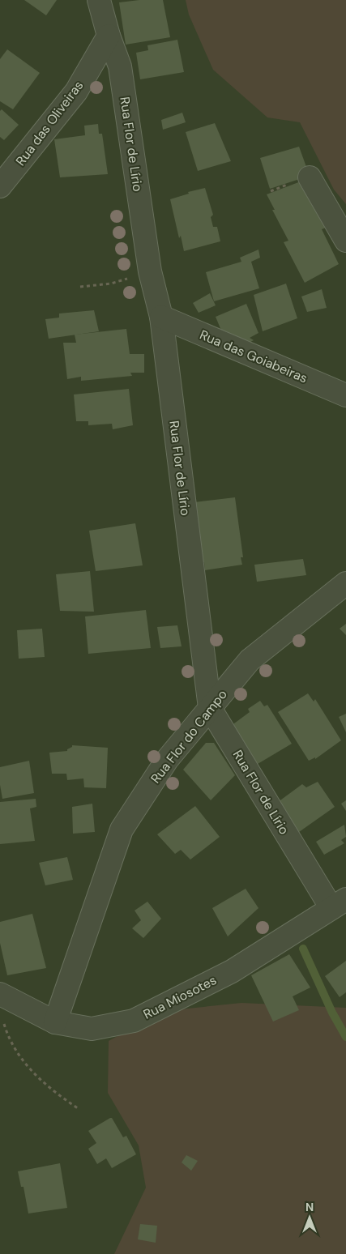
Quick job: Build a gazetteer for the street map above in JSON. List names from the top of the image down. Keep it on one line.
{"streets":{"street":["Rua das Oliveiras","Rua Flor de Lírio","Rua das Goiabeiras","Rua Flor do Campo","Rua Miosotes"]},"crossings":[["Rua das Oliveiras","Rua Flor de Lírio"],["Rua Flor de Lírio","Rua das Goiabeiras"],["Rua Flor de Lírio","Rua Flor do Campo"],["Rua Flor de Lírio","Rua Miosotes"],["Rua Flor do Campo","Rua Miosotes"]],"north":"top"}
